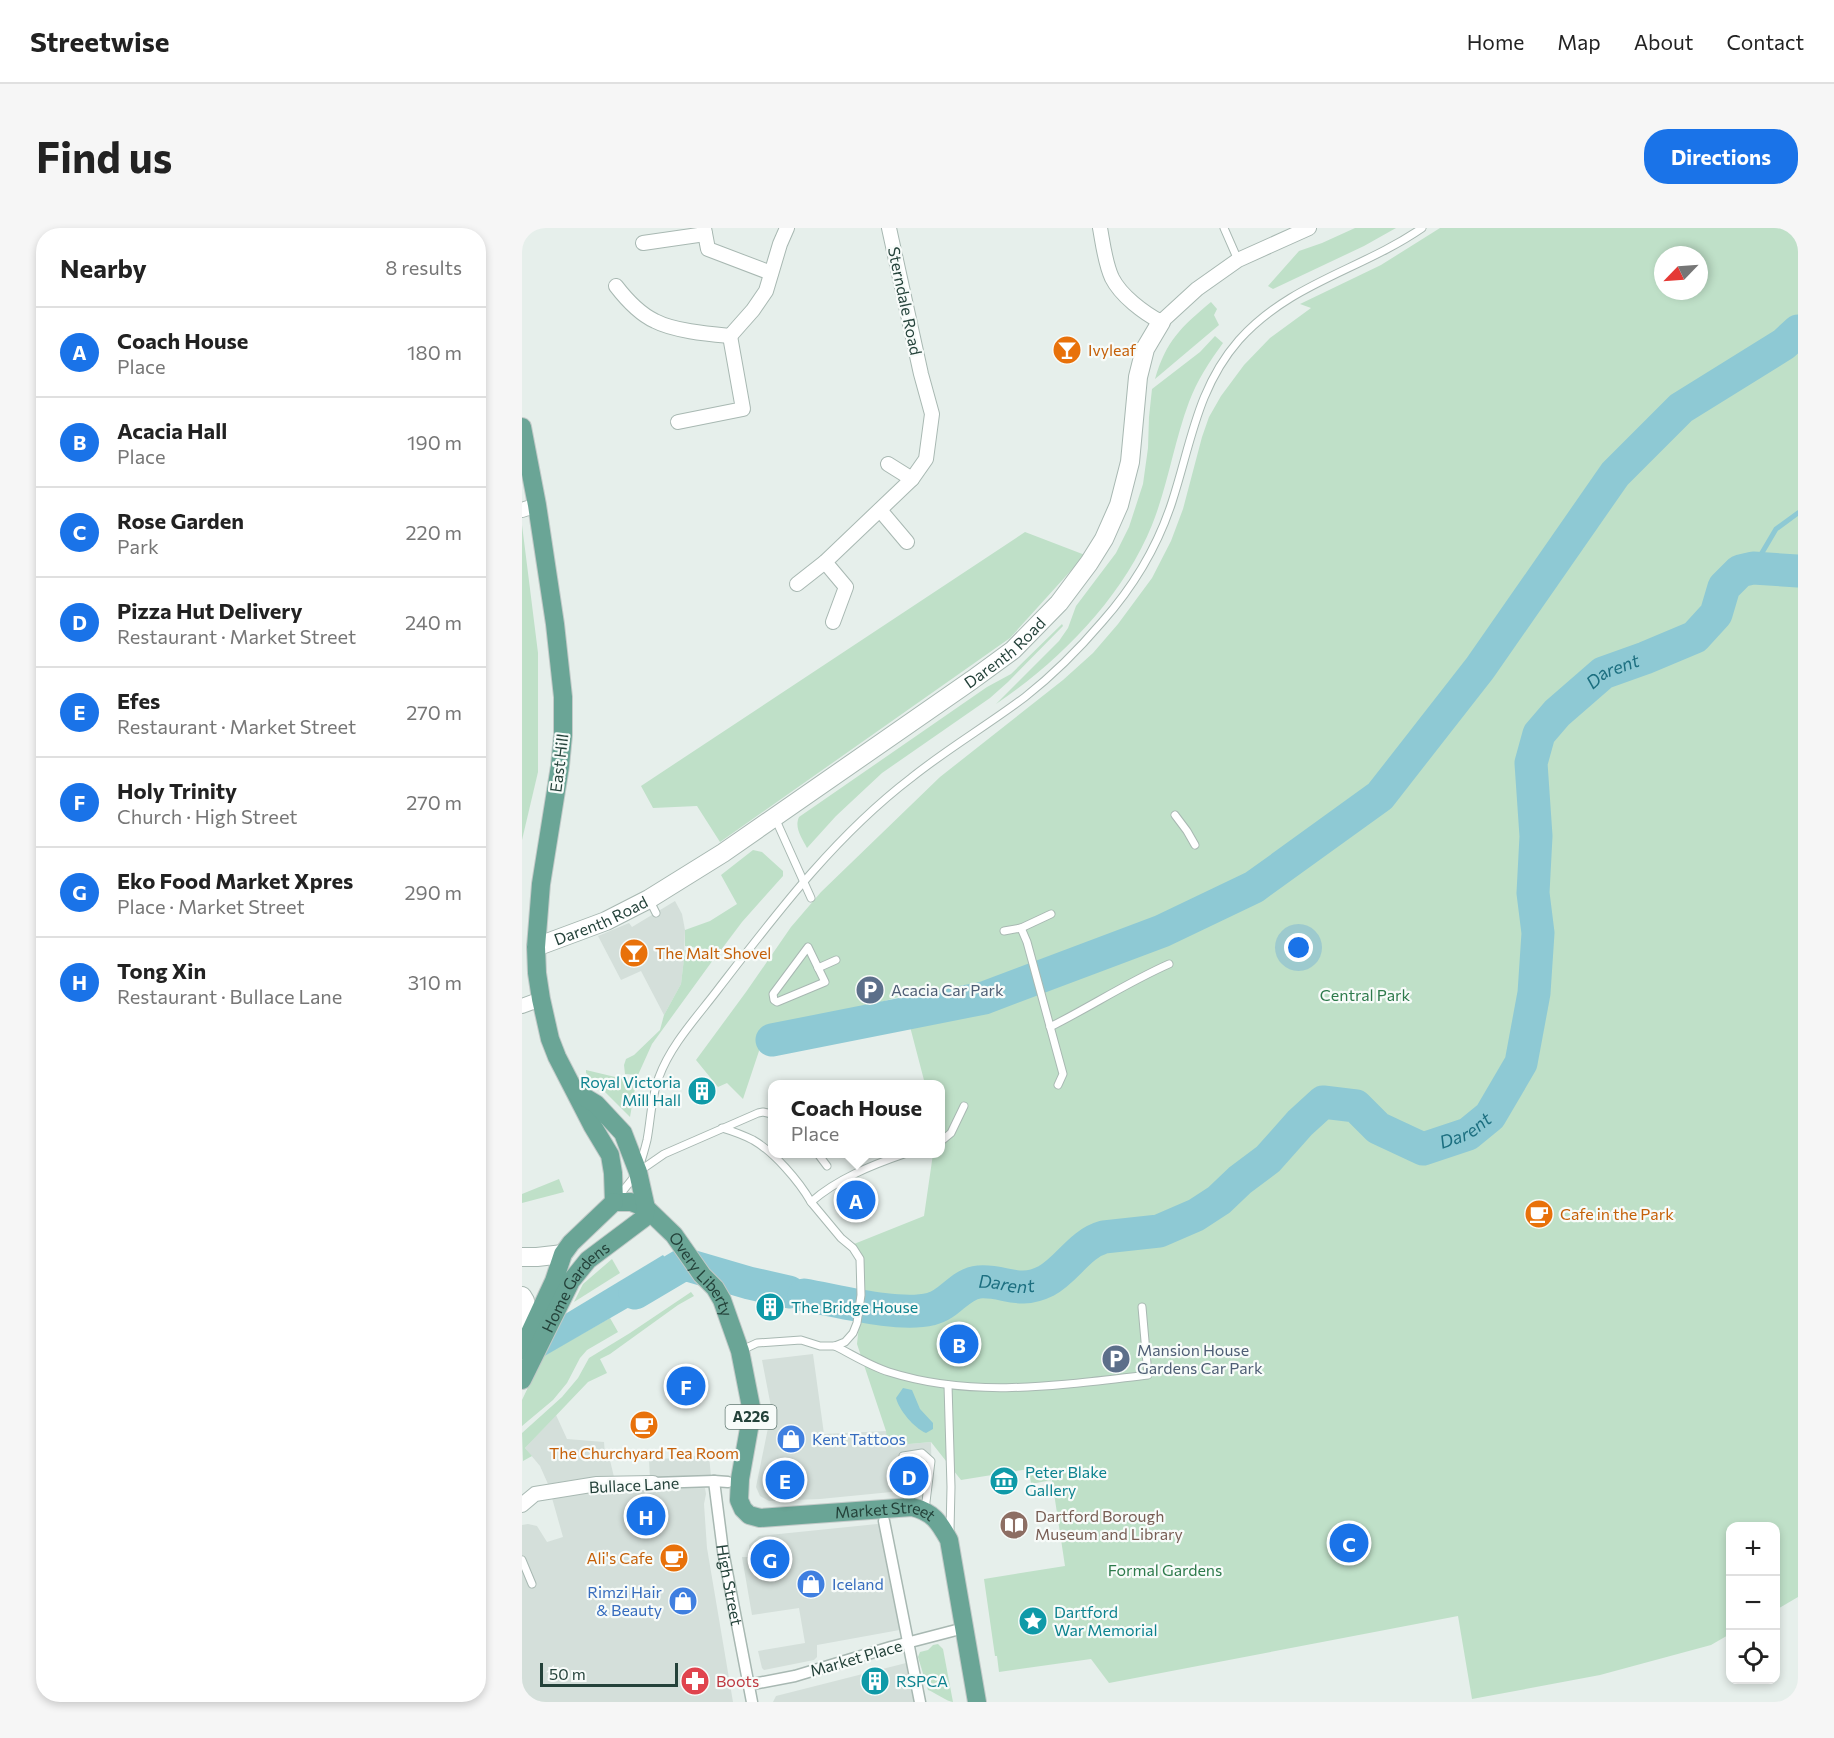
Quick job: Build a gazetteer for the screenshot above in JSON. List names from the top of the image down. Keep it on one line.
{"streets":{"main road":["East Hill","Overy Liberty","Home Gardens","A226","Market Street"],"street":["Sterndale Road","Darenth Road","Bullace Lane","High Street","Market Place"]},"crossings":[["Darenth Road","East Hill"],["East Hill","Overy Liberty"],["East Hill","Home Gardens"],["Overy Liberty","Home Gardens"],["Overy Liberty","A226"],["A226","Market Street"],["Bullace Lane","High Street"],["Market Street","Market Place"],["High Street","Market Place"]],"water":["Darent"],"parks":["Central Park","Formal Gardens"],"places":{"bar":["Ivyleaf","The Malt Shovel"],"parking":["Acacia Car Park","Mansion House Gardens Car Park"],"building":["Royal Victoria Mill Hall","The Bridge House","RSPCA"],"cafe":["Cafe in the Park","The Churchyard Tea Room","Ali's Cafe"],"shop":["Kent Tattoos","Iceland","Rimzi Hair & Beauty"],"museum":["Peter Blake Gallery"],"library":["Dartford Borough Museum and Library"],"place":["Dartford War Memorial"],"pharmacy":["Boots"]},"scale_bar":"50 m","north":"bottom left","page":{"header":"Streetwise","nav":["Home","Map","About","Contact"],"buttons":"Directions","title":"Find us","heading":["Nearby","8 results"],"list":[{"mark":"A","name":"Coach House","note":"Place","value":"180 m"},{"mark":"B","name":"Acacia Hall","note":"Place","value":"190 m"},{"mark":"C","name":"Rose Garden","note":"Park","value":"220 m"},{"mark":"D","name":"Pizza Hut Delivery","note":"Restaurant · Market Street","value":"240 m"},{"mark":"E","name":"Efes","note":"Restaurant · Market Street","value":"270 m"},{"mark":"F","name":"Holy Trinity","note":"Church · High Street","value":"270 m"},{"mark":"G","name":"Eko Food Market Xpres","note":"Place · Market Street","value":"290 m"},{"mark":"H","name":"Tong Xin","note":"Restaurant · Bullace Lane","value":"310 m"}],"popup":["Coach House","Place"],"pins":["A","B","F","D","E","H","C","G"],"map_buttons":["+","−"],"scale":"50 m"}}
